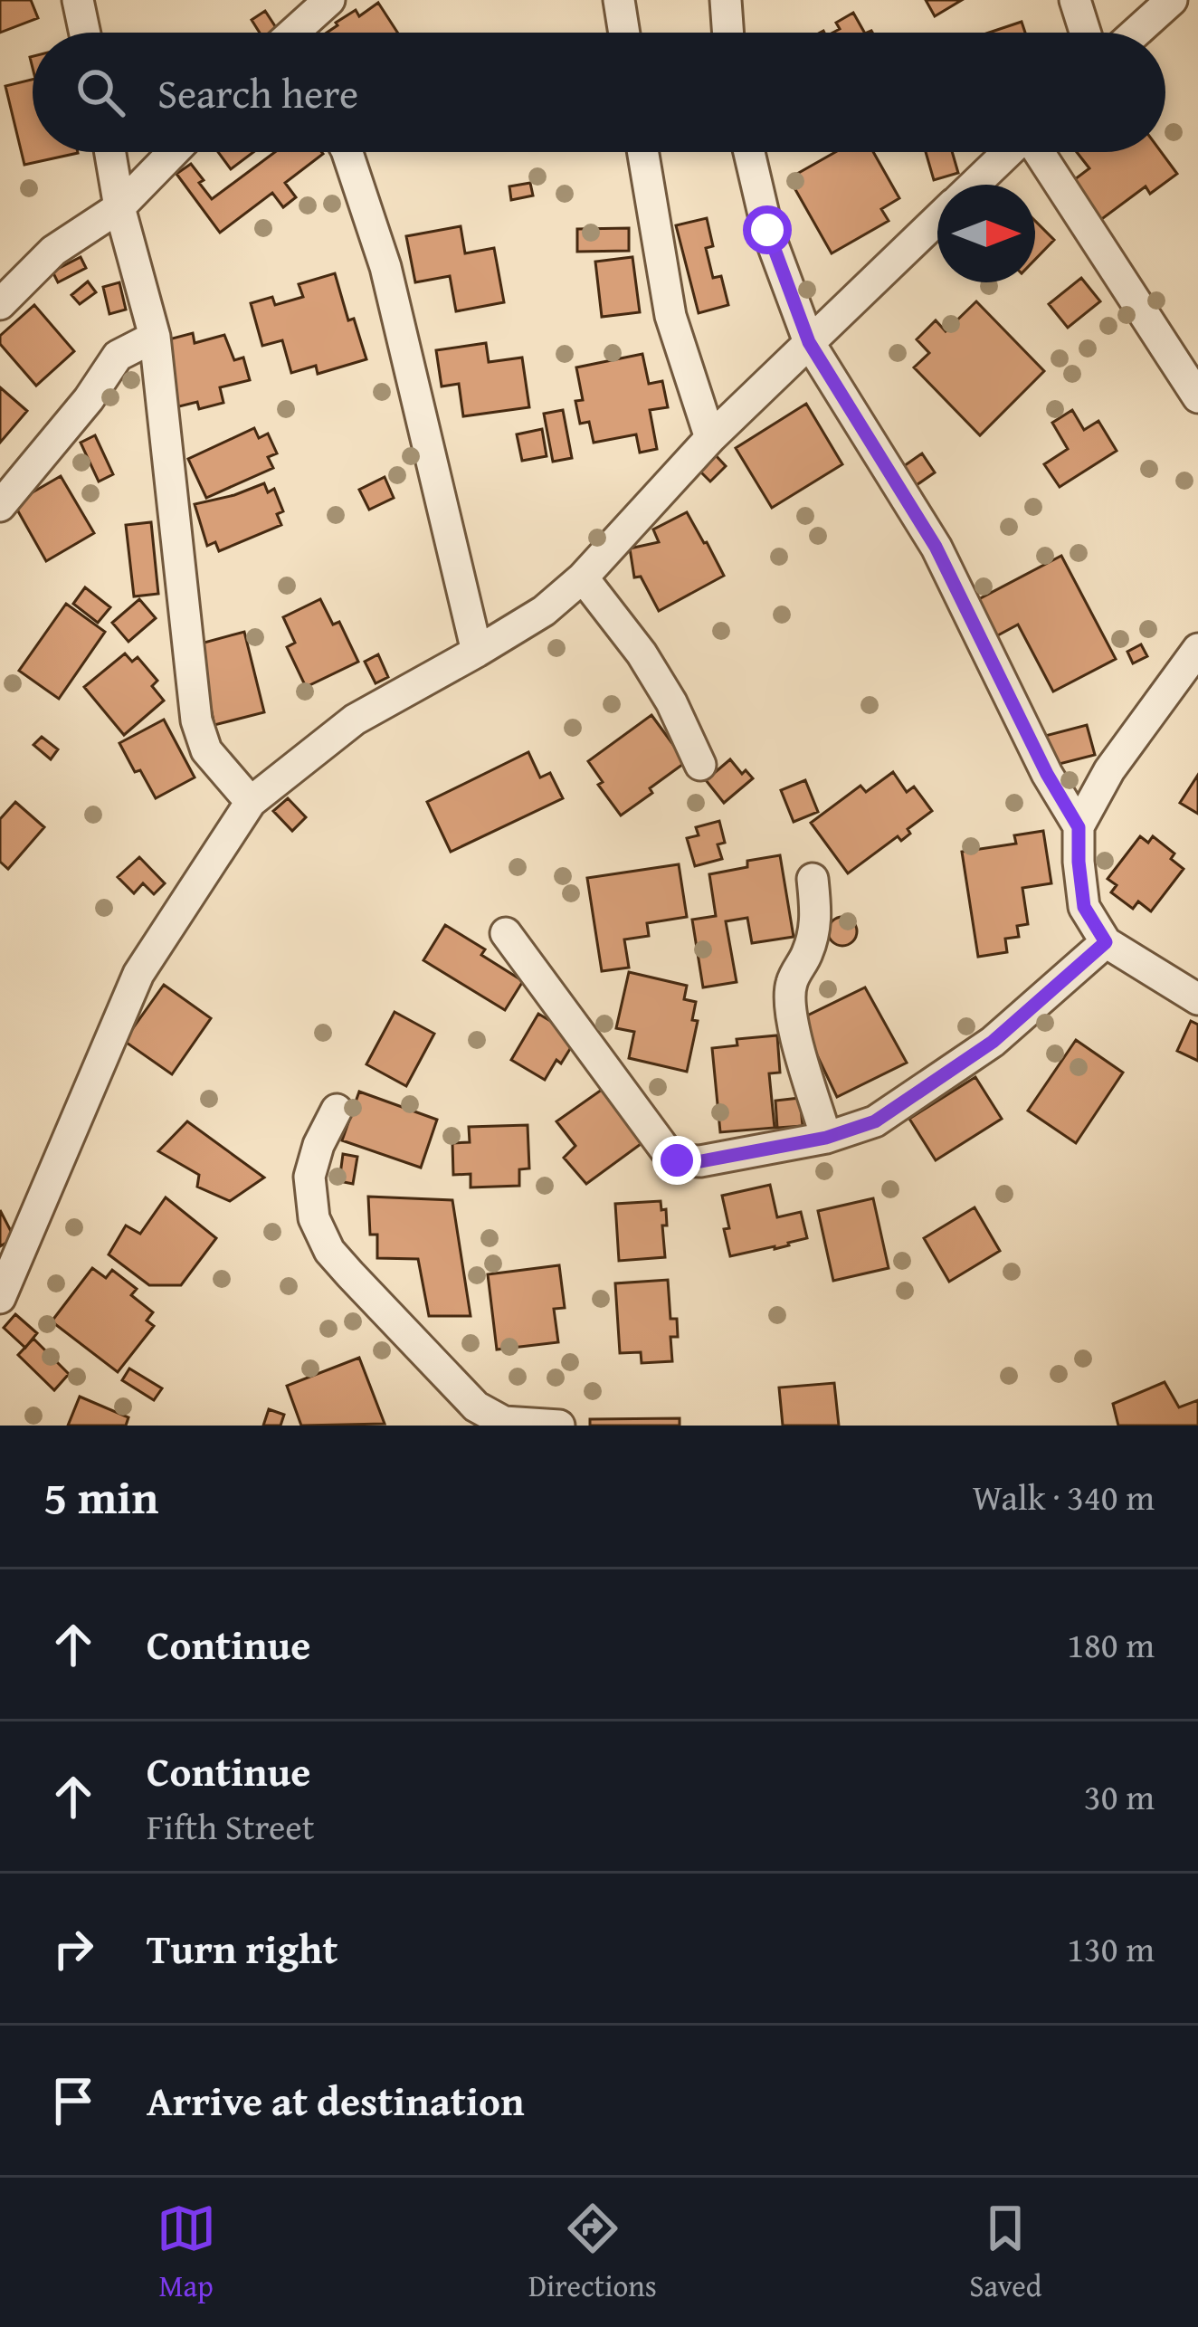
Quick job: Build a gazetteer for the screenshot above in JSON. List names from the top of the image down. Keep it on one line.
{"north":"right","page":{"search":"Search here","heading":["5 min","Walk · 340 m"],"list":[["Continue","180 m"],["Continue","Fifth Street","30 m"],["Turn right","130 m"],"Arrive at destination"],"nav":["Map","Directions","Saved"]}}
